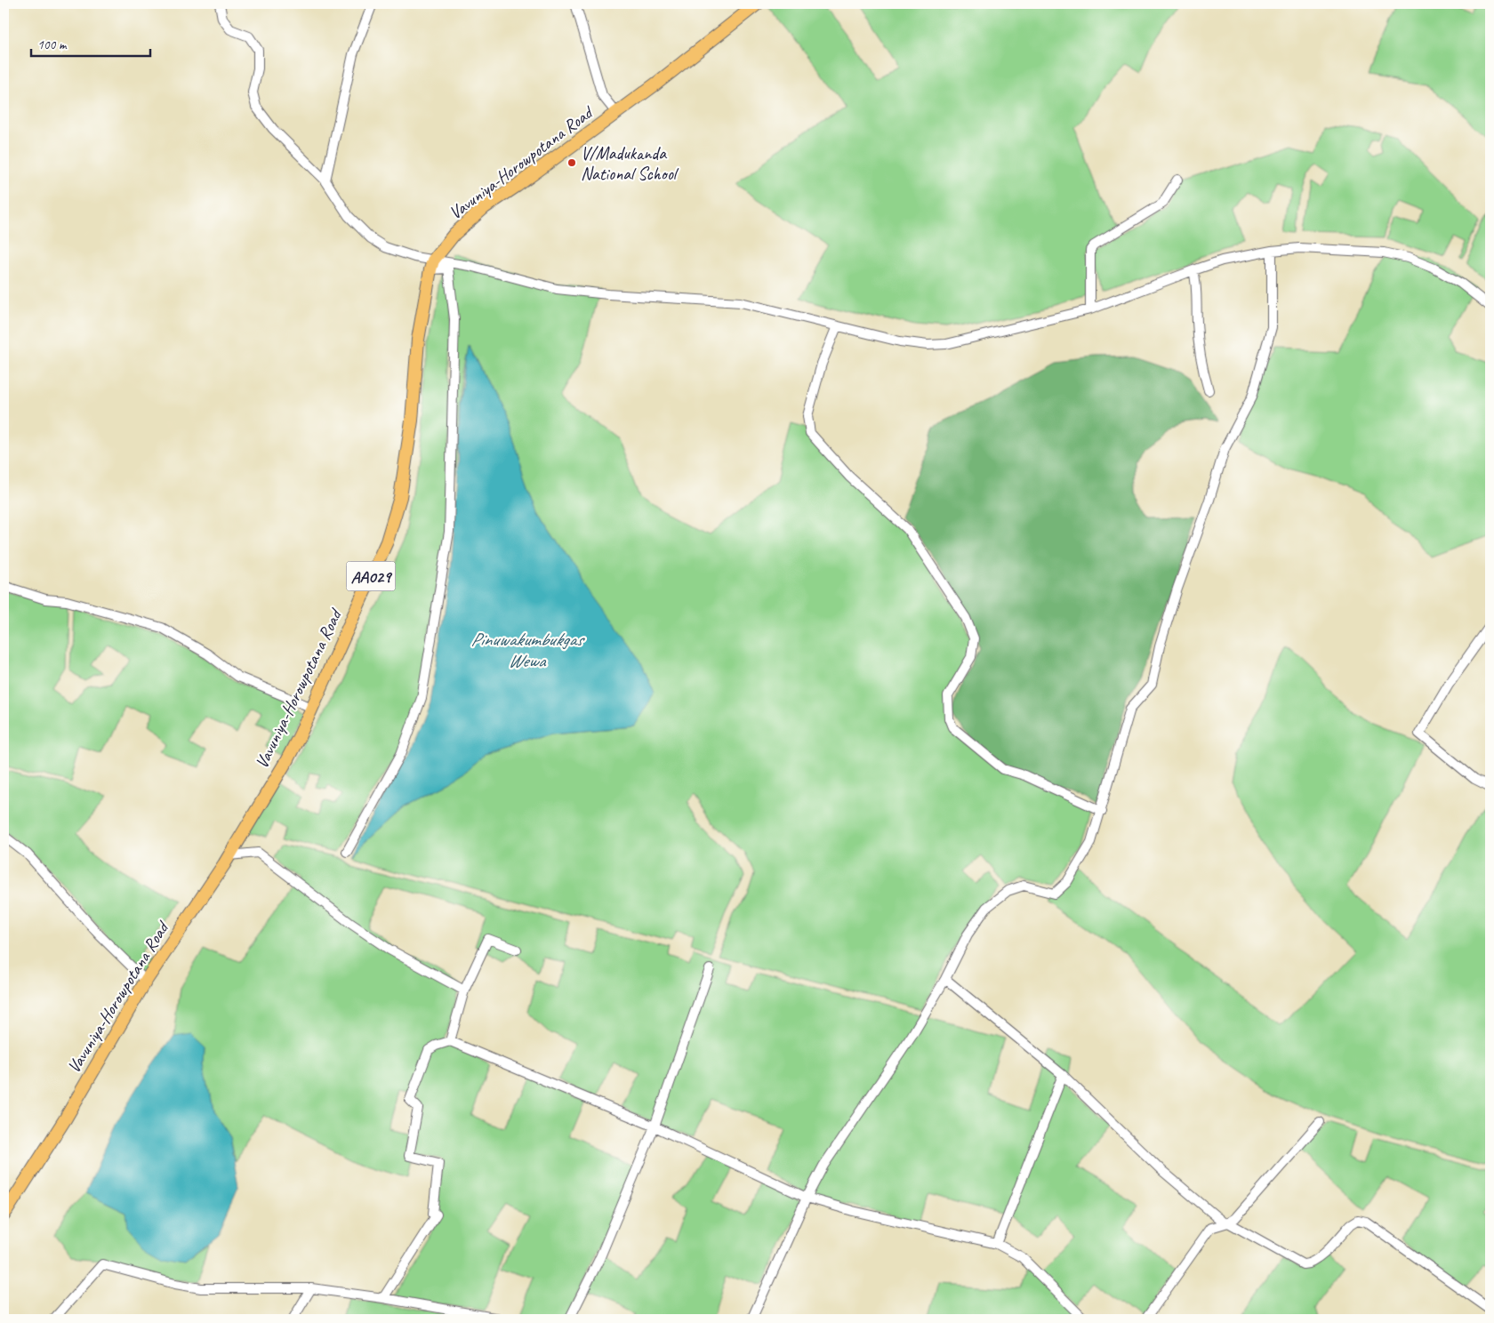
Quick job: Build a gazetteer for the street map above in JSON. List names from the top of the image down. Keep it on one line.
{"streets":{"highway":["Vavuniya-Horowpotana Road","AA029"]},"water":["Pinuwakumbukgas Wewa"],"places":["V/Madukanda National School"],"scale_bar":"100 m"}
